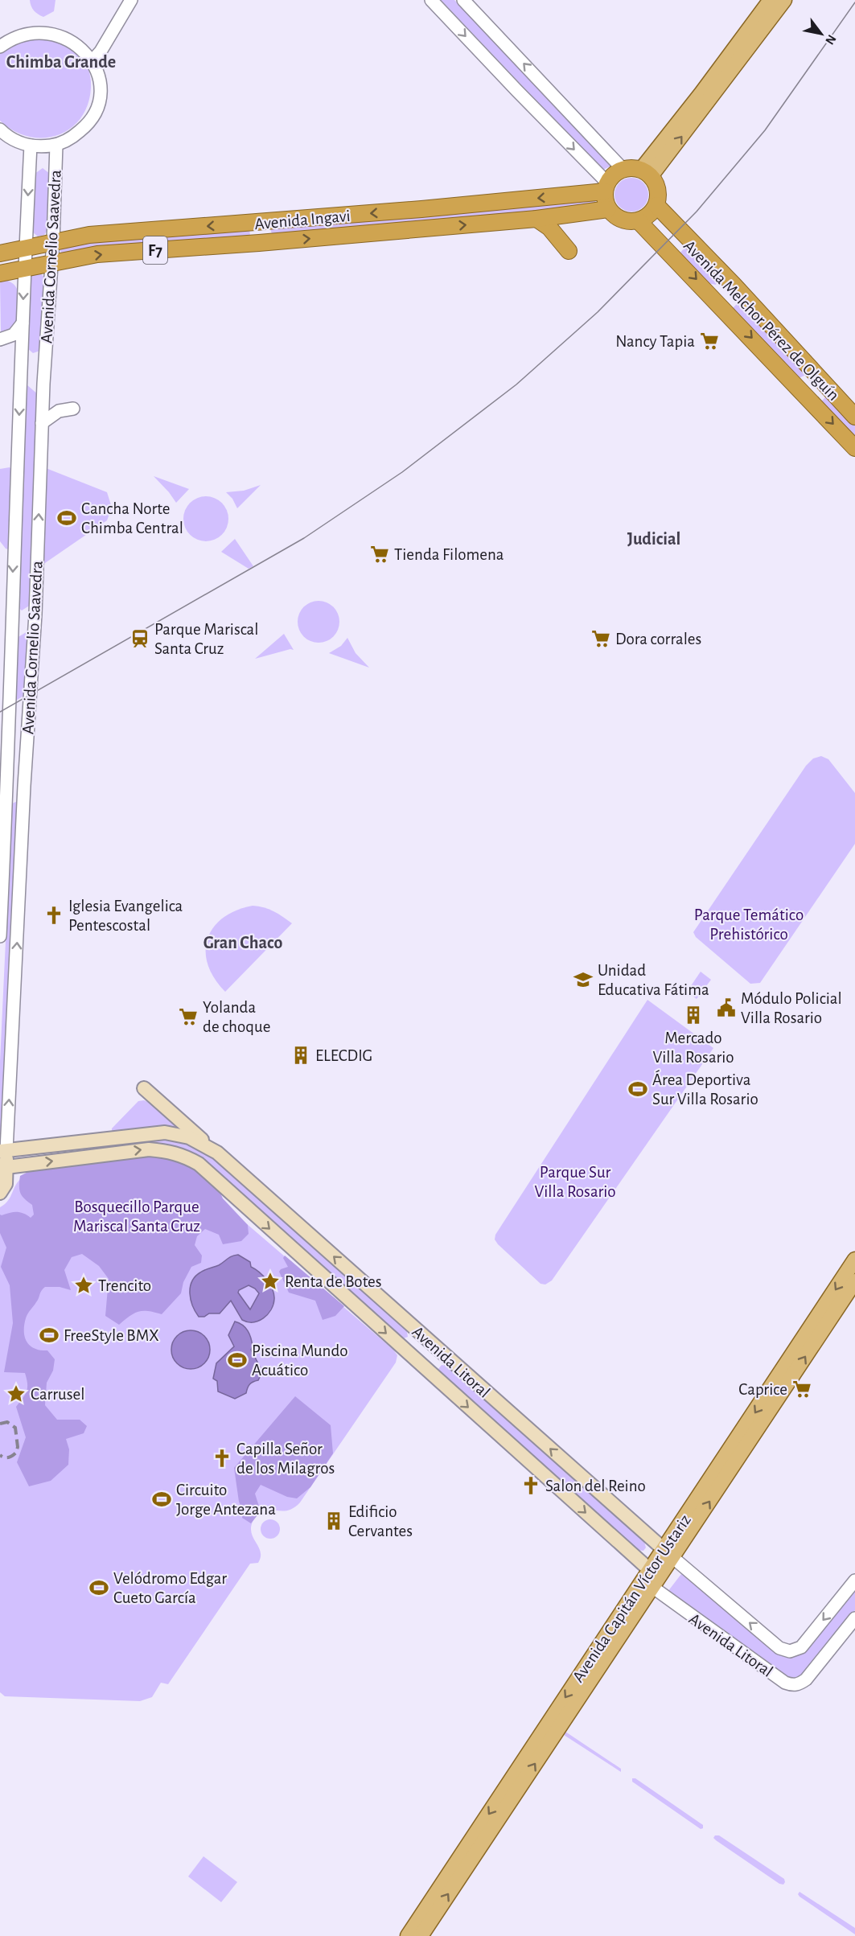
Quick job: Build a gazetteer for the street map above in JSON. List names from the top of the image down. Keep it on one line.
{"streets":{"highway":["Avenida Ingavi","F7","Avenida Melchor Pérez de Olguín"],"main road":["Avenida Litoral","Avenida Capitán Víctor Ustariz"],"street":["Avenida Cornelio Saavedra"]},"crossings":[["Avenida Ingavi","Avenida Cornelio Saavedra"],["Avenida Ingavi","Avenida Melchor Pérez de Olguín"],["Avenida Cornelio Saavedra","Avenida Litoral"],["Avenida Litoral","Avenida Capitán Víctor Ustariz"]],"districts":["Chimba Grande","Judicial","Gran Chaco"],"parks":["Parque Temático Prehistórico","Parque Sur Villa Rosario","Bosquecillo Parque Mariscal Santa Cruz"],"places":{"supermarket":["Nancy Tapia","Tienda Filomena","Dora corrales","Yolanda de choque","Caprice"],"sports":["Cancha Norte Chimba Central","Área Deportiva Sur Villa Rosario","FreeStyle BMX","Piscina Mundo Acuático","Circuito Jorge Antezana","Velódromo Edgar Cueto García"],"station":["Parque Mariscal Santa Cruz"],"church":["Iglesia Evangelica Pentescostal","Capilla Señor de los Milagros","Salon del Reino"],"school or university":["Unidad Educativa Fátima"],"public building":["Módulo Policial Villa Rosario"],"building":["Mercado Villa Rosario","ELECDIG","Edificio Cervantes"],"place":["Renta de Botes","Trencito","Carrusel"]},"north":"bottom right"}
